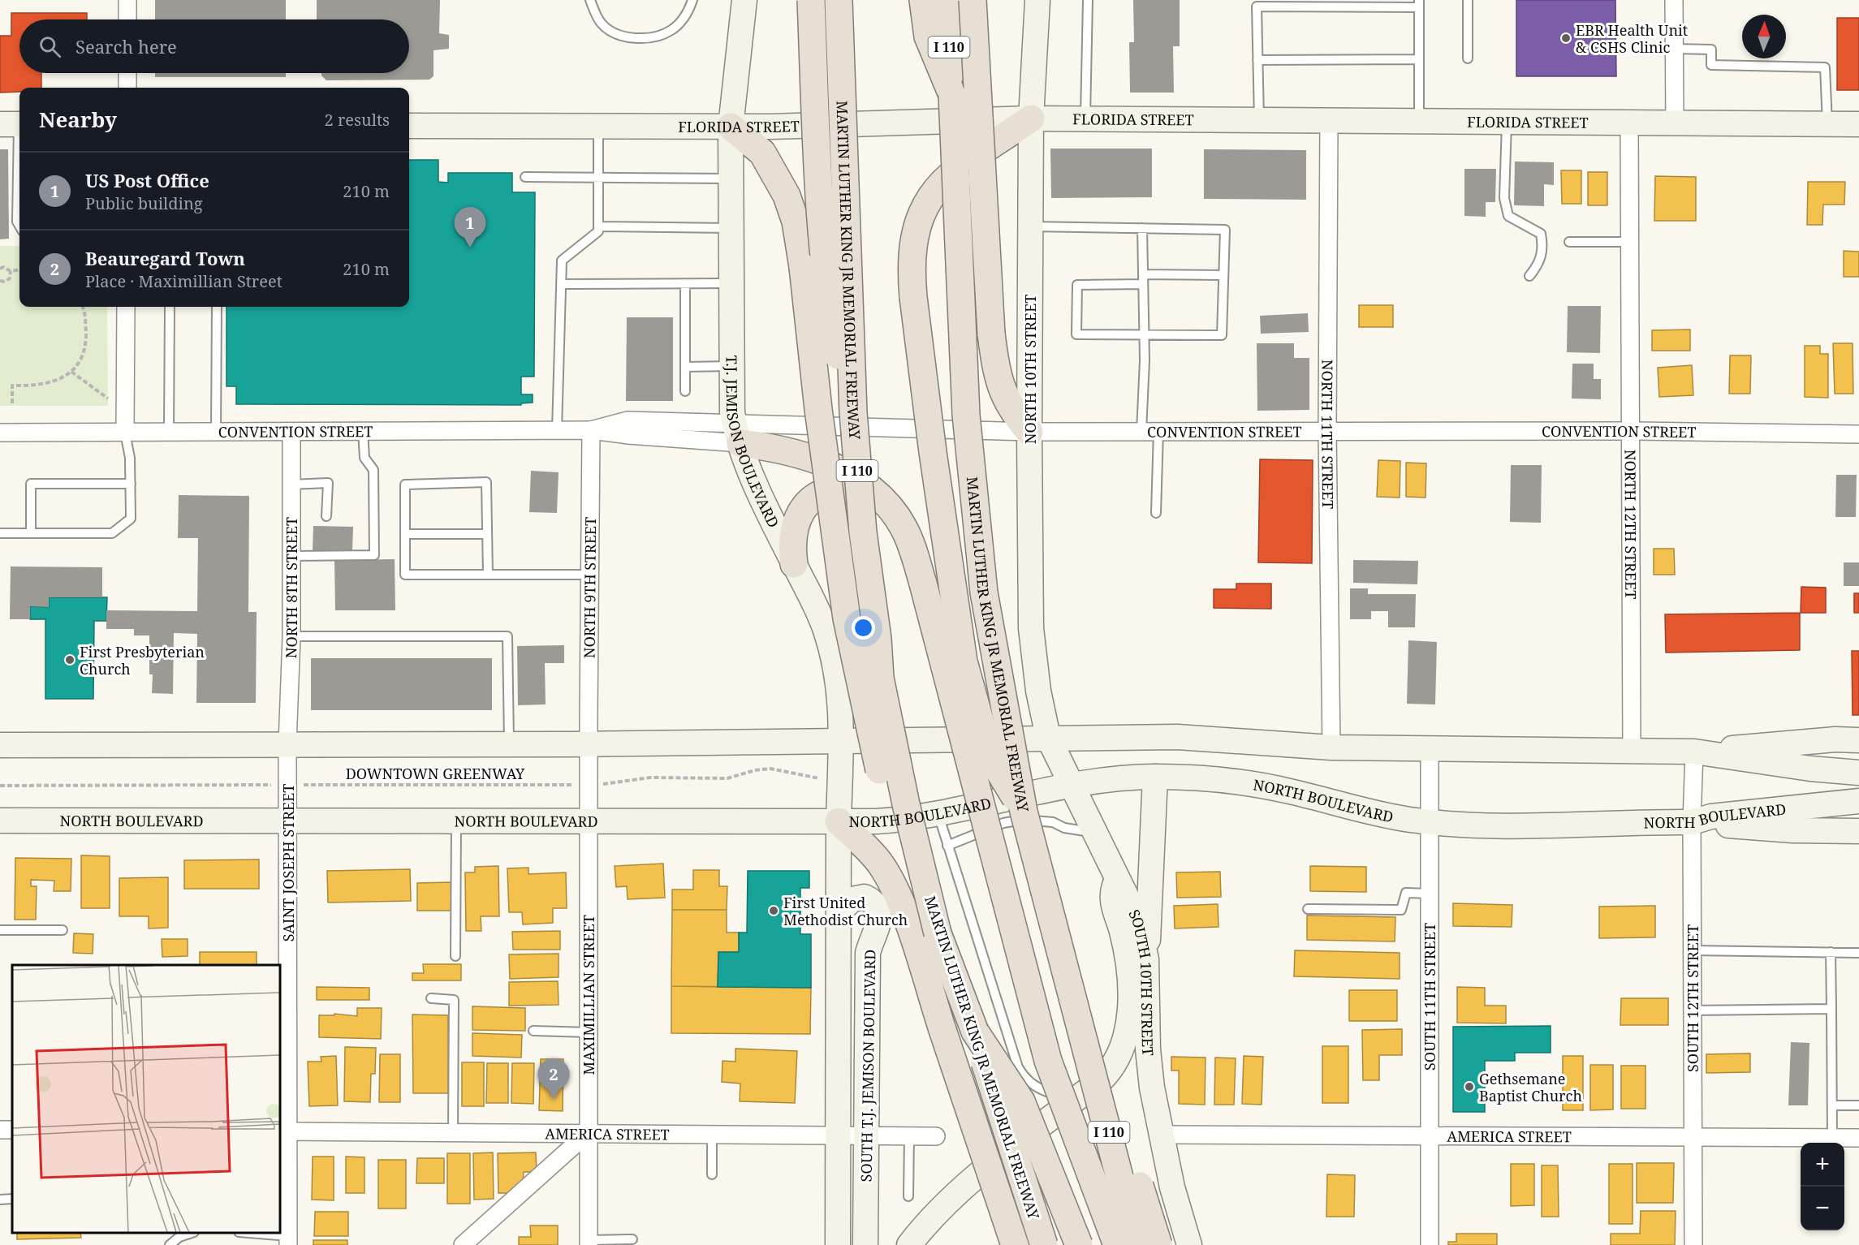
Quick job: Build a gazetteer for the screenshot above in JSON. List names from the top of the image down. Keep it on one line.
{"streets":{"highway":["I 110","MARTIN LUTHER KING JR MEMORIAL FREEWAY"],"main road":["FLORIDA STREET","NORTH 10TH STREET","T.J. JEMISON BOULEVARD","NORTH BOULEVARD","SOUTH 10TH STREET","SOUTH T.J. JEMISON BOULEVARD"],"street":["CONVENTION STREET","NORTH 11TH STREET","NORTH 12TH STREET","NORTH 9TH STREET","NORTH 8TH STREET","SAINT JOSEPH STREET","MAXIMILLIAN STREET","SOUTH 11TH STREET","SOUTH 12TH STREET","AMERICA STREET"],"path":["DOWNTOWN GREENWAY"]},"crossings":[["FLORIDA STREET","NORTH 10TH STREET"],["FLORIDA STREET","NORTH 11TH STREET"],["FLORIDA STREET","T.J. JEMISON BOULEVARD"],["FLORIDA STREET","NORTH 12TH STREET"],["NORTH 10TH STREET","CONVENTION STREET"],["NORTH 10TH STREET","SOUTH 10TH STREET"],["CONVENTION STREET","NORTH 11TH STREET"],["CONVENTION STREET","T.J. JEMISON BOULEVARD"],["CONVENTION STREET","NORTH 12TH STREET"],["CONVENTION STREET","NORTH 9TH STREET"],["CONVENTION STREET","NORTH 8TH STREET"],["T.J. JEMISON BOULEVARD","SOUTH T.J. JEMISON BOULEVARD"],["NORTH 9TH STREET","MAXIMILLIAN STREET"],["NORTH 8TH STREET","SAINT JOSEPH STREET"],["NORTH BOULEVARD","SAINT JOSEPH STREET"],["NORTH BOULEVARD","SOUTH 10TH STREET"],["NORTH BOULEVARD","MAXIMILLIAN STREET"],["NORTH BOULEVARD","SOUTH 11TH STREET"],["NORTH BOULEVARD","SOUTH 12TH STREET"],["NORTH BOULEVARD","SOUTH T.J. JEMISON BOULEVARD"],["SAINT JOSEPH STREET","AMERICA STREET"],["SOUTH 10TH STREET","AMERICA STREET"],["MAXIMILLIAN STREET","AMERICA STREET"],["SOUTH 11TH STREET","AMERICA STREET"],["SOUTH 12TH STREET","AMERICA STREET"],["SOUTH T.J. JEMISON BOULEVARD","AMERICA STREET"]],"places":["EBR Health Unit & CSHS Clinic","First Presbyterian Church","First United Methodist Church","Gethsemane Baptist Church"],"north":"top","page":{"search":"Search here","heading":["Nearby","2 results"],"list":[{"mark":"1","name":"US Post Office","note":"Public building","value":"210 m"},{"mark":"2","name":"Beauregard Town","note":"Place · Maximillian Street","value":"210 m"}],"pins":["1","2"],"map_buttons":["+","−"]}}
